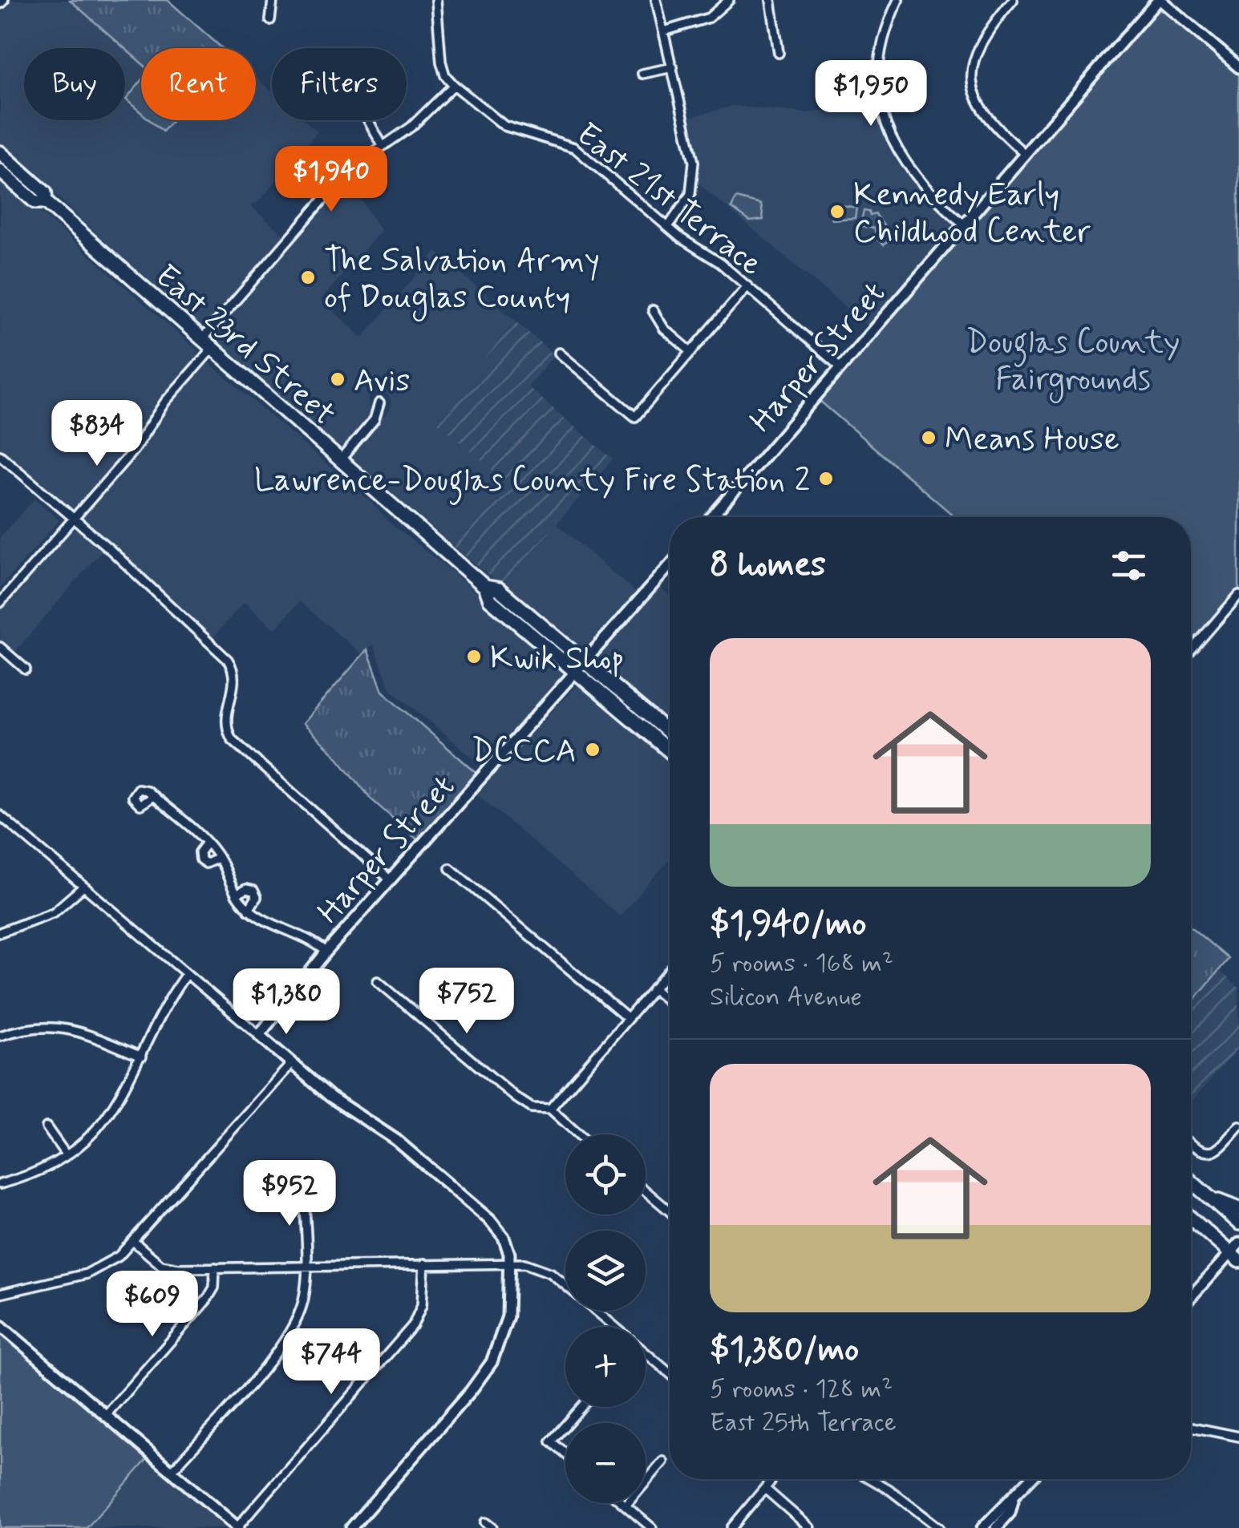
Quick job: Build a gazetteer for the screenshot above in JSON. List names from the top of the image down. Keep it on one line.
{"streets":{"main road":["East 23rd Street"],"street":["East 21st Terrace","Harper Street"]},"crossings":[["East 21st Terrace","Harper Street"],["East 23rd Street","Harper Street"]],"parks":["Douglas County Fairgrounds"],"places":["Kennedy Early Childhood Center","The Salvation Army of Douglas County","Avis","Means House","Lawrence-Douglas County Fire Station 2","Kwik Shop","DCCCA"],"page":{"chip":["Buy","Rent","Filters"],"price":["$1,950","$1,940","$834","$752","$1,380","$952","$609","$744"],"heading":"8 homes","list":[{"name":"$1,940/mo","note":"5 rooms · 168 m² · Silicon Avenue"},{"name":"$1,380/mo","note":"5 rooms · 128 m² · East 25th Terrace"}],"map_buttons":["+","−"]}}
